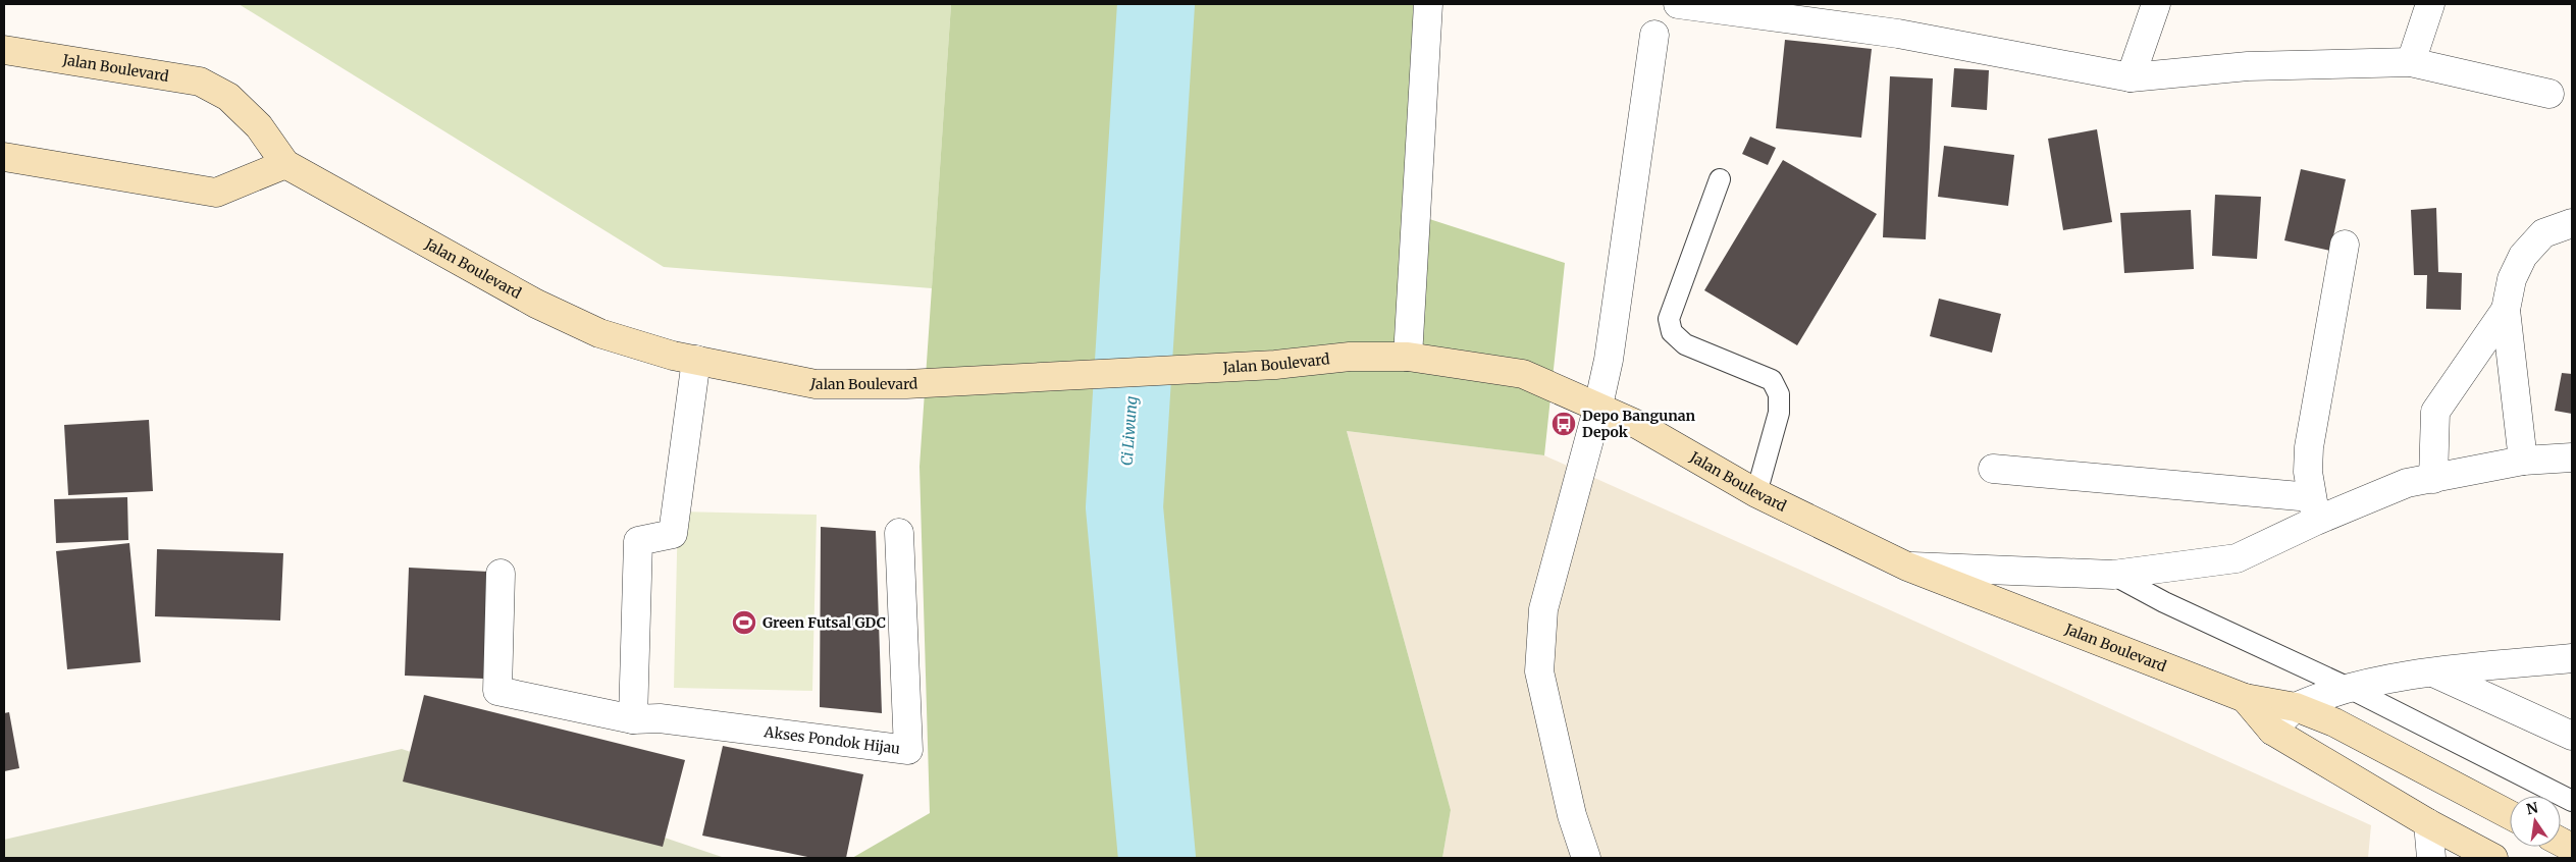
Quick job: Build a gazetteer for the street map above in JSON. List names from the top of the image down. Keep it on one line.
{"streets":{"main road":["Jalan Boulevard"],"street":["Akses Pondok Hijau"]},"water":["Ci Liwung"],"places":{"bus stop":["Depo Bangunan Depok"],"sports":["Green Futsal GDC"]},"north":"top"}
